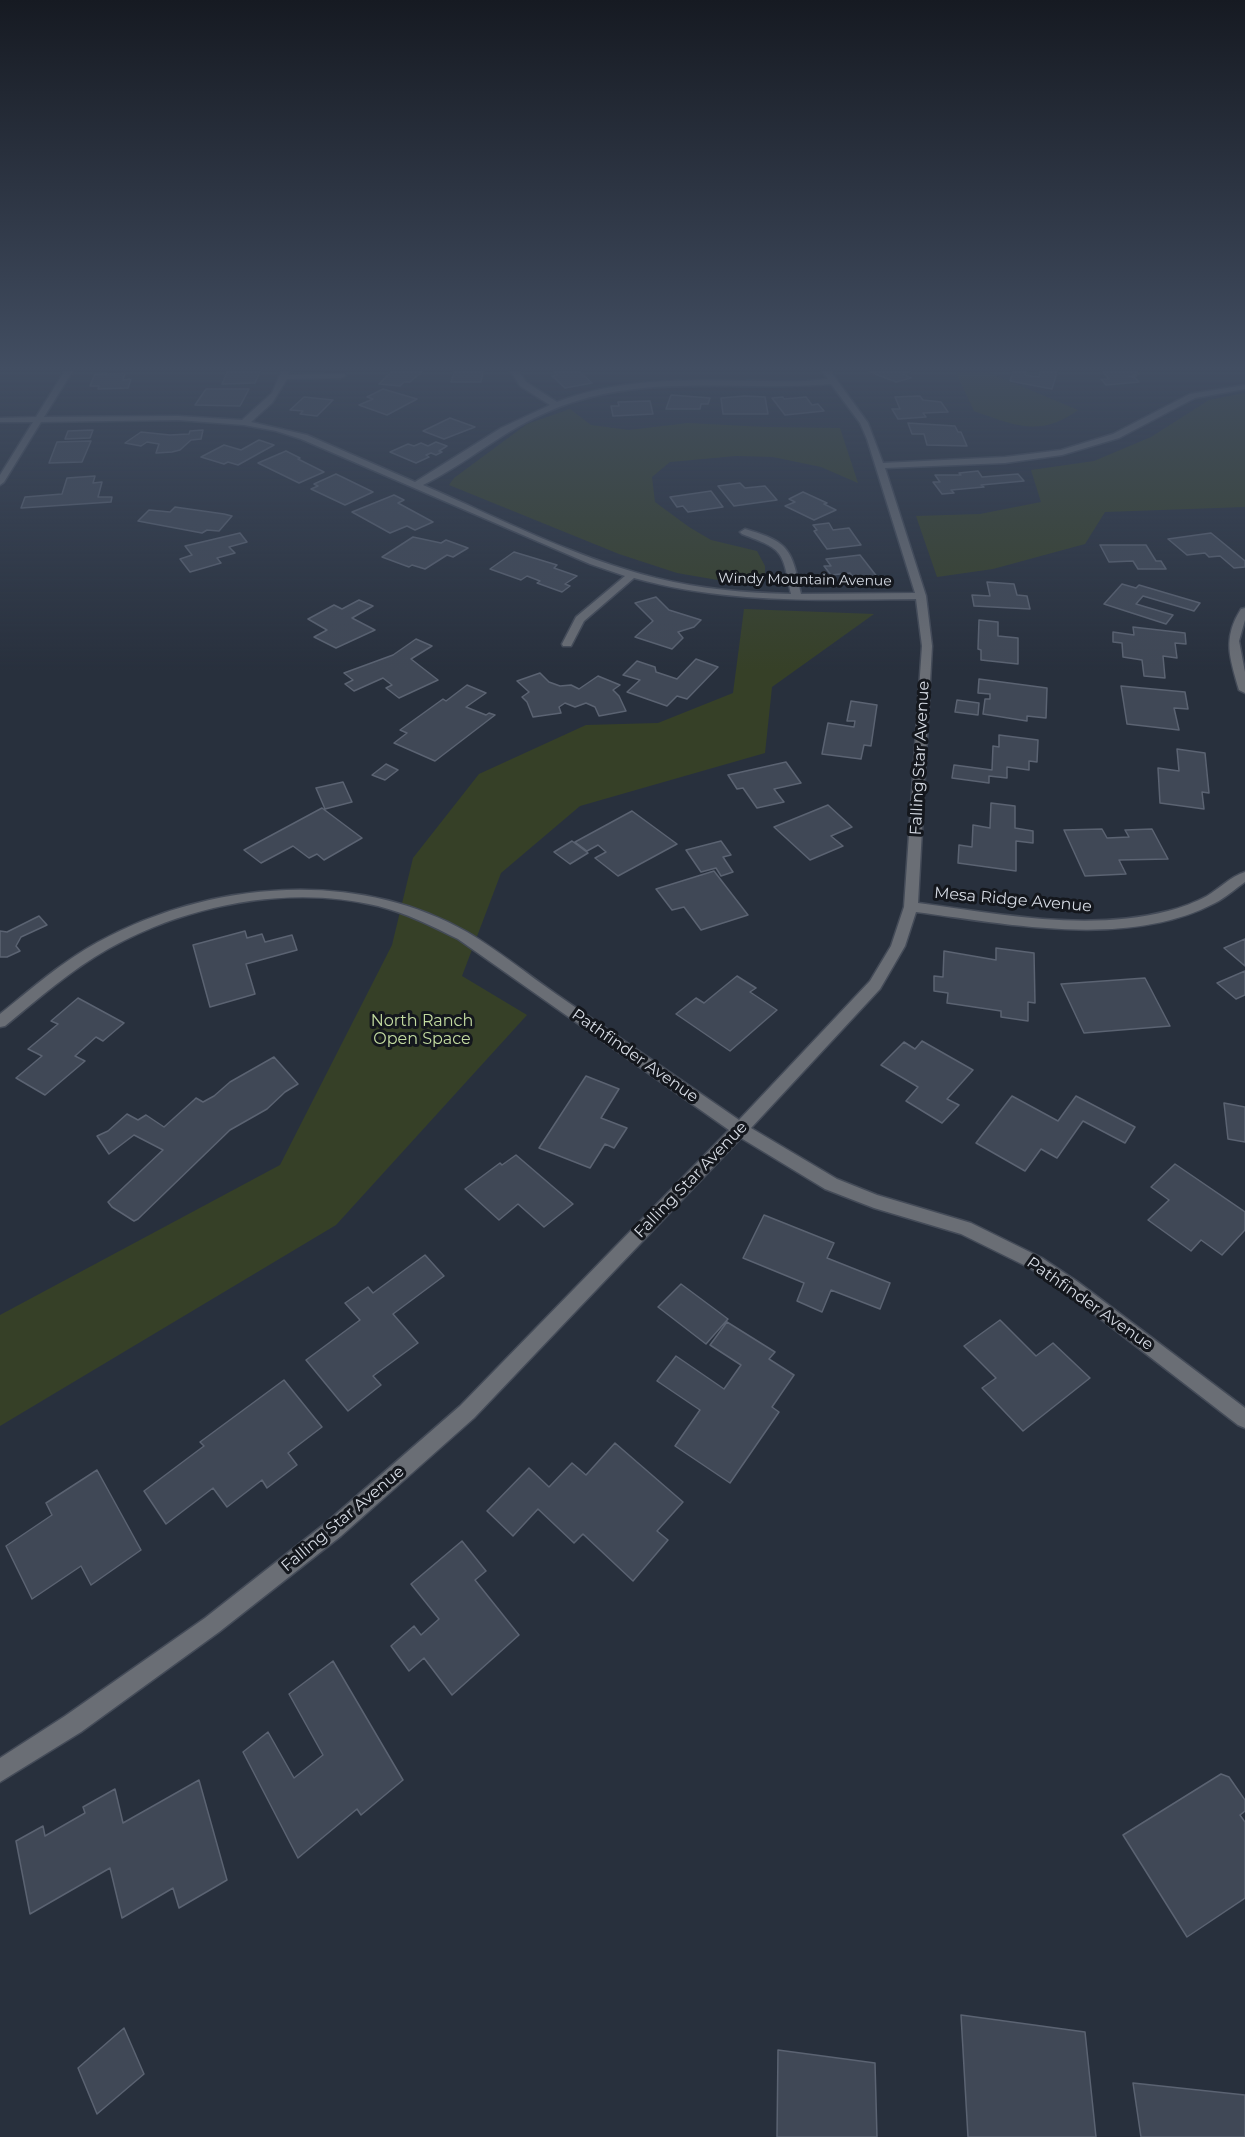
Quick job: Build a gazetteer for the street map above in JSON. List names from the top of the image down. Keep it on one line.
{"streets":{"street":["Windy Mountain Avenue","Falling Star Avenue","Mesa Ridge Avenue","Pathfinder Avenue"]},"crossings":[["Windy Mountain Avenue","Falling Star Avenue"],["Falling Star Avenue","Mesa Ridge Avenue"],["Falling Star Avenue","Pathfinder Avenue"]],"parks":["North Ranch Open Space"]}
